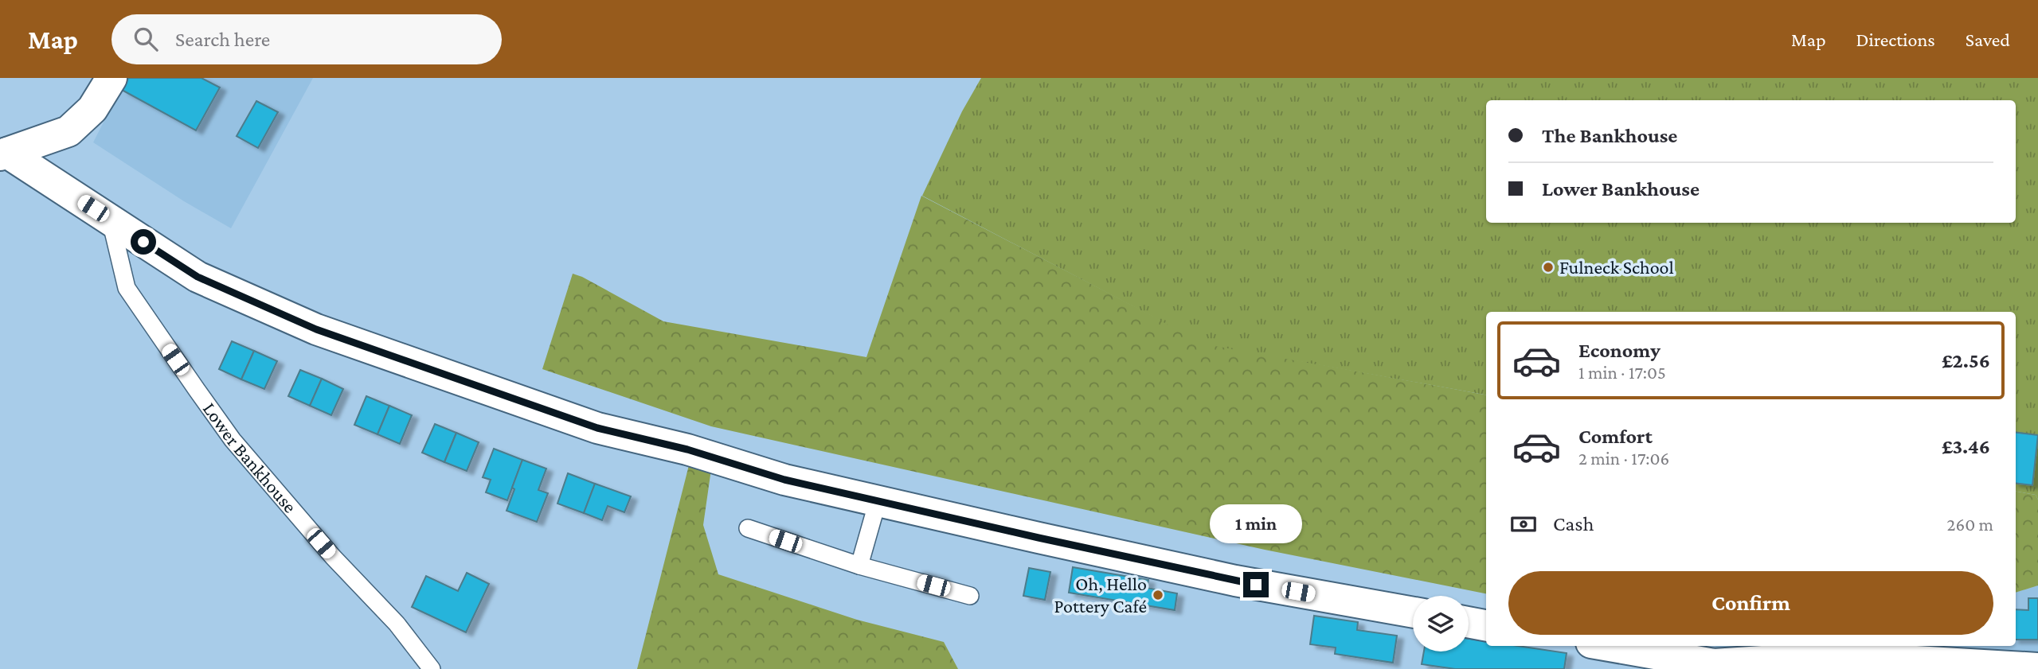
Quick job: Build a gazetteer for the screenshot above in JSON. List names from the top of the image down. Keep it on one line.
{"streets":{"lane":["Lower Bankhouse"]},"places":["Fulneck School","Oh, Hello Pottery Café"],"page":{"header":"Map","search":"Search here","nav":["Map","Directions","Saved"],"banner":["The Bankhouse","Lower Bankhouse"],"list":[{"name":"Economy","note":"1 min · 17:05","value":"£2.56"},{"name":"Comfort","note":"2 min · 17:06","value":"£3.46"}],"pay":["Cash","260 m"],"bubble":"1 min","buttons":"Confirm"}}
